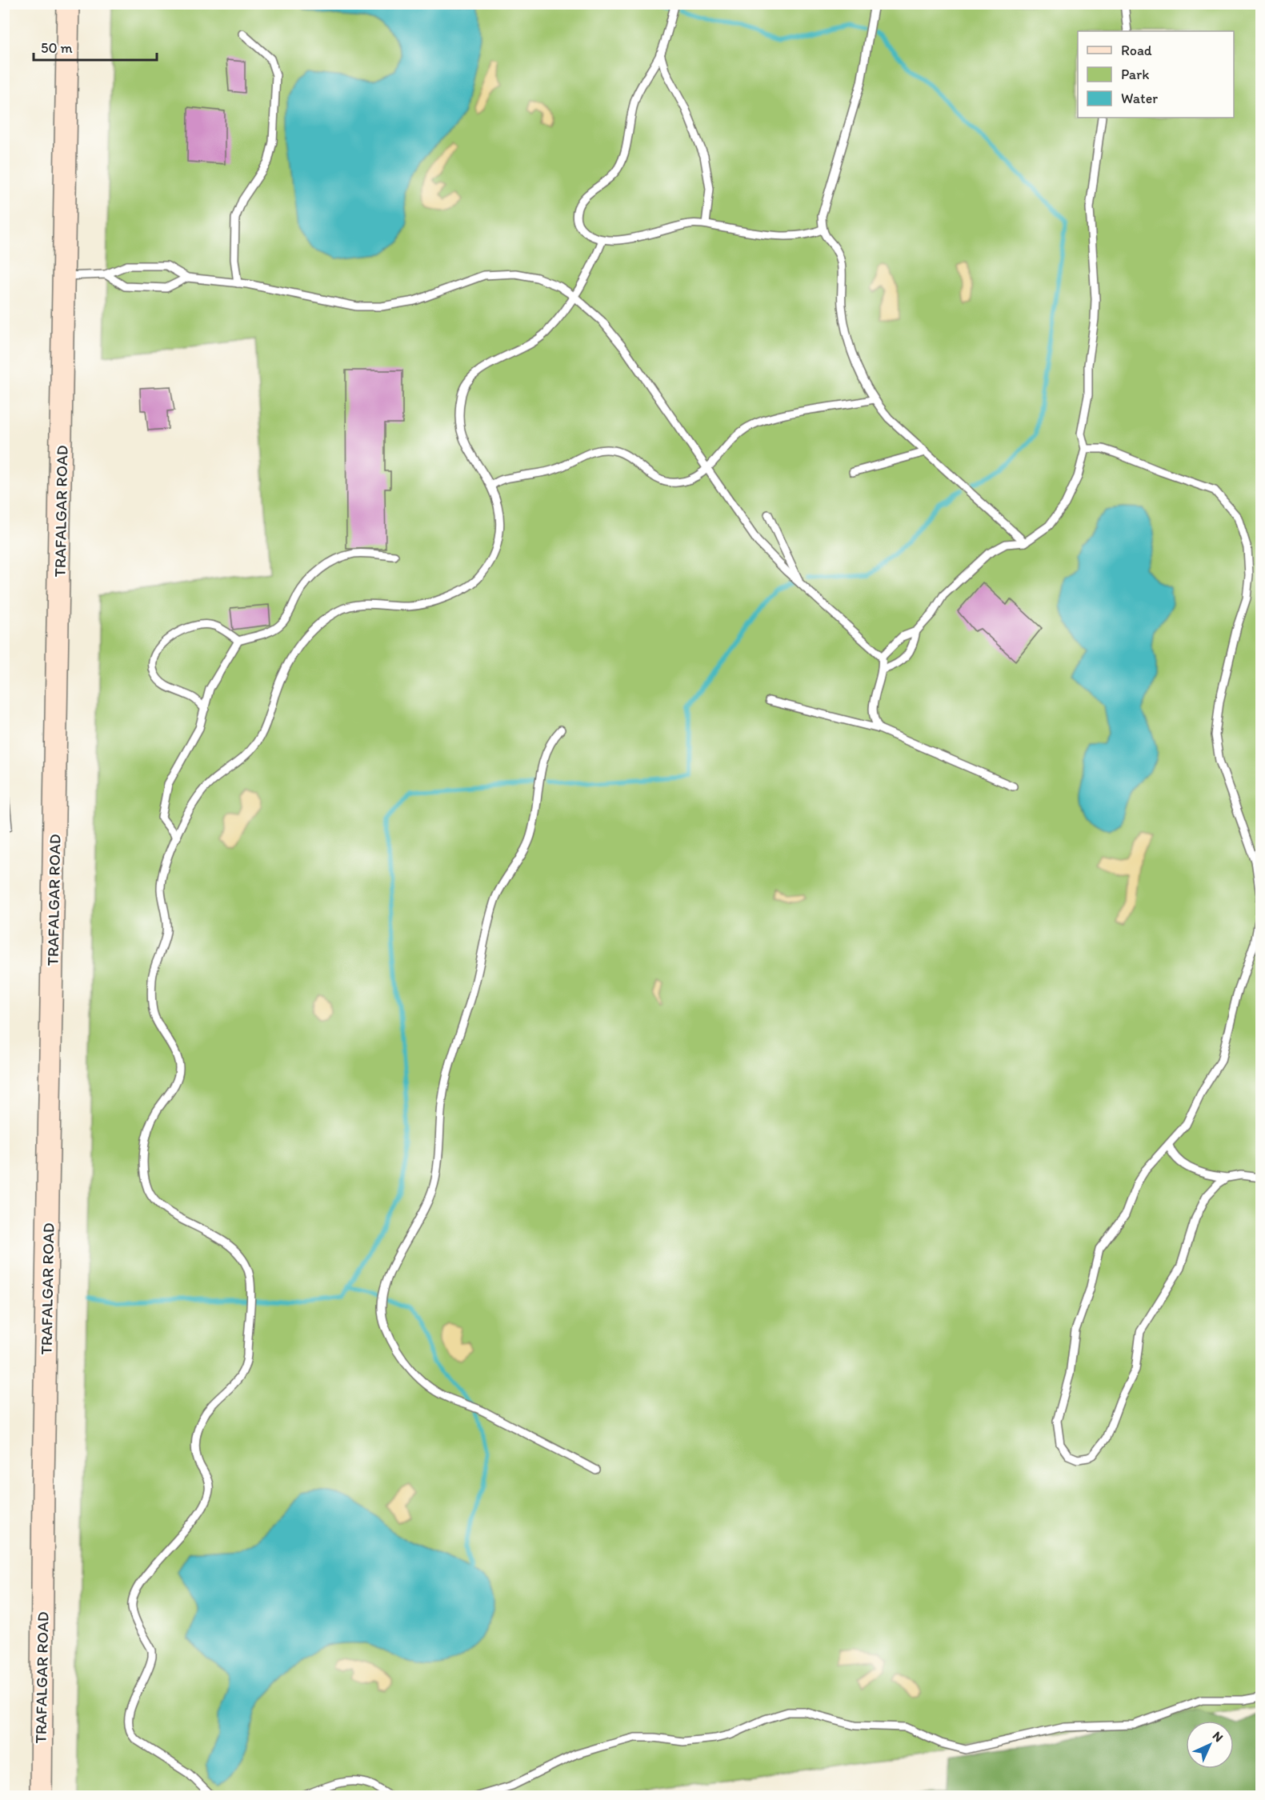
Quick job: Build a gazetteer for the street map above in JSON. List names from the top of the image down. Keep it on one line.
{"streets":{"main road":["TRAFALGAR ROAD"]},"legend":["Road","Park","Water"],"scale_bar":"50 m","north":"top right"}
